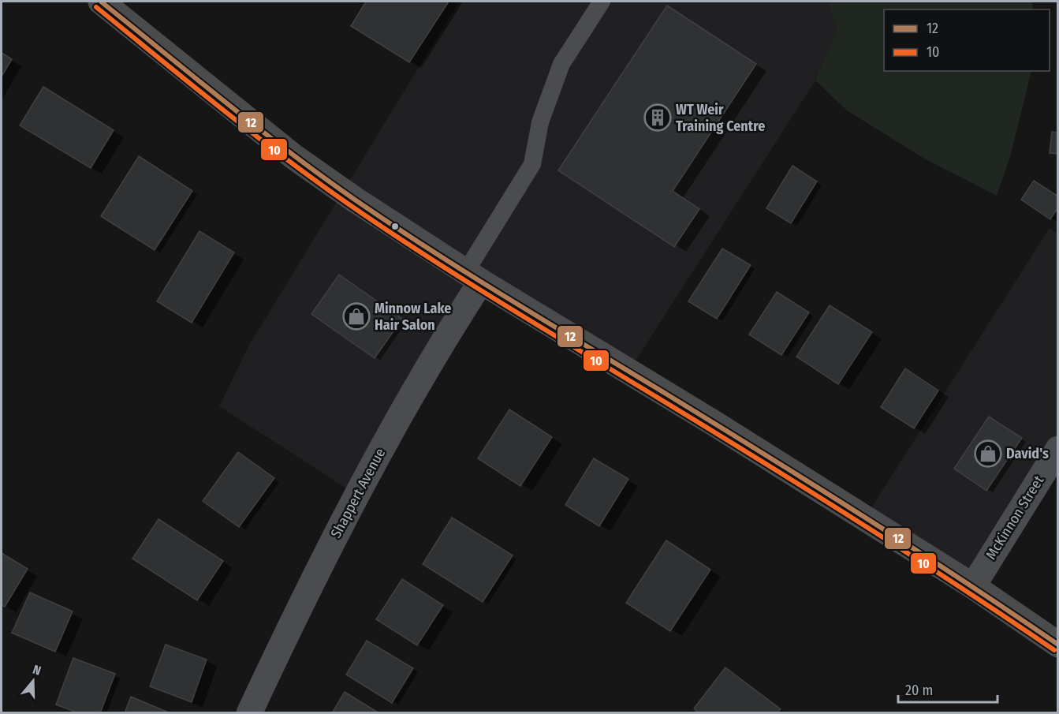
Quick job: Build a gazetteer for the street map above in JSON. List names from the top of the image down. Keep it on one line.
{"streets":{"street":["Shappert Avenue","McKinnon Street"]},"places":{"building":["WT Weir Training Centre"],"shop":["Minnow Lake Hair Salon","David's"]},"lines":["transit line 12","transit line 10"],"legend":["12","10"],"scale_bar":"20 m","north":"top"}
